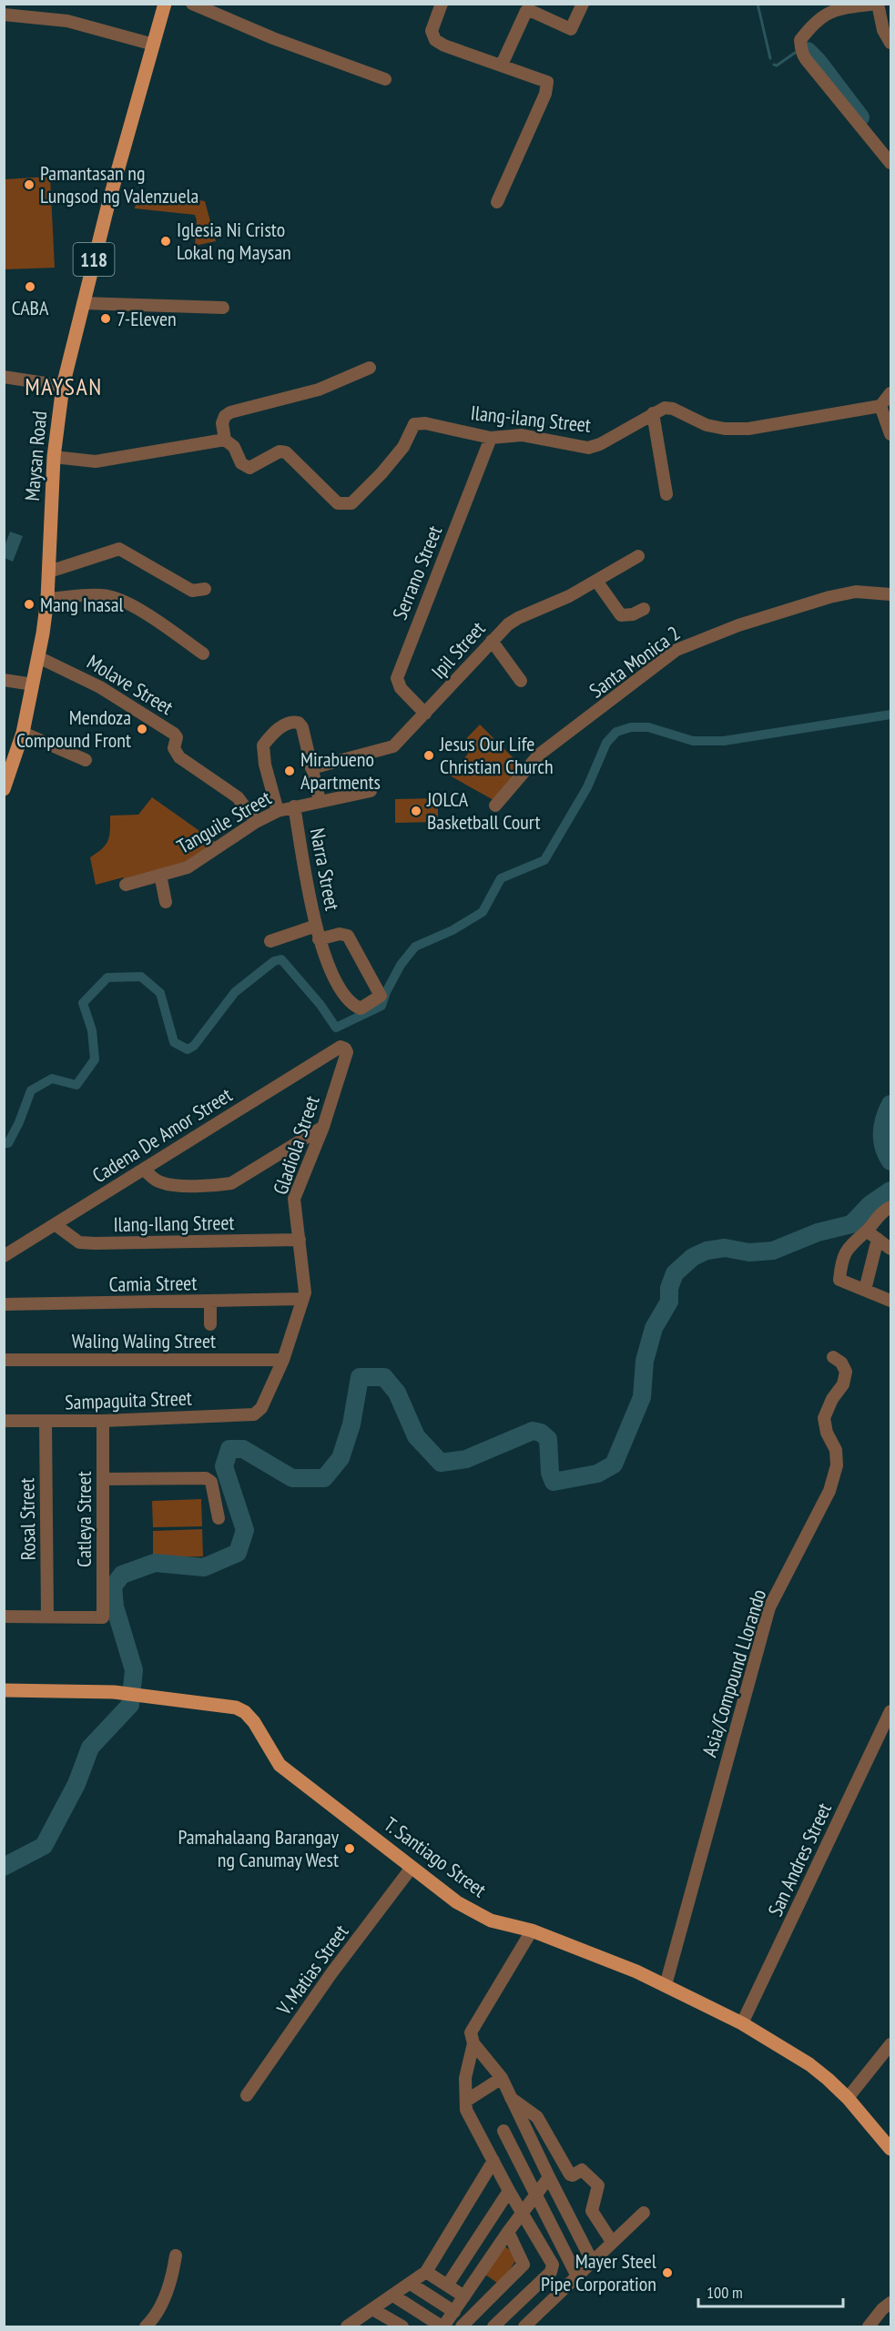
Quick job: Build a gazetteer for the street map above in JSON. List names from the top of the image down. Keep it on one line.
{"streets":{"main road":["118","Maysan Road","T. Santiago Street"],"street":["Ilang-ilang Street","Serrano Street","Ipil Street","Santa Monica 2","Molave Street","Tanguile Street","Narra Street","Cadena De Amor Street","Gladiola Street","Ilang-Ilang Street","Camia Street","Waling Waling Street","Sampaguita Street","Rosal Street","Catleya Street","Asia/Compound Llorando","San Andres Street","V. Matias Street"]},"crossings":[["Ilang-ilang Street","Serrano Street"],["Maysan Road","Molave Street"],["Serrano Street","Ipil Street"],["Molave Street","Tanguile Street"],["Tanguile Street","Narra Street"],["Cadena De Amor Street","Gladiola Street"],["Cadena De Amor Street","Ilang-Ilang Street"],["Gladiola Street","Ilang-Ilang Street"],["Gladiola Street","Camia Street"],["Gladiola Street","Waling Waling Street"],["Gladiola Street","Sampaguita Street"],["Sampaguita Street","Rosal Street"],["Sampaguita Street","Catleya Street"],["Rosal Street","Catleya Street"],["Asia/Compound Llorando","T. Santiago Street"],["T. Santiago Street","San Andres Street"],["T. Santiago Street","V. Matias Street"]],"districts":["MAYSAN"],"places":["Pamantasan ng Lungsod ng Valenzuela","Iglesia Ni Cristo Lokal ng Maysan","CABA","7-Eleven","Mang Inasal","Mendoza Compound Front","Jesus Our Life Christian Church","Mirabueno Apartments","JOLCA Basketball Court","Pamahalaang Barangay ng Canumay West","Mayer Steel Pipe Corporation"],"scale_bar":"100 m"}
